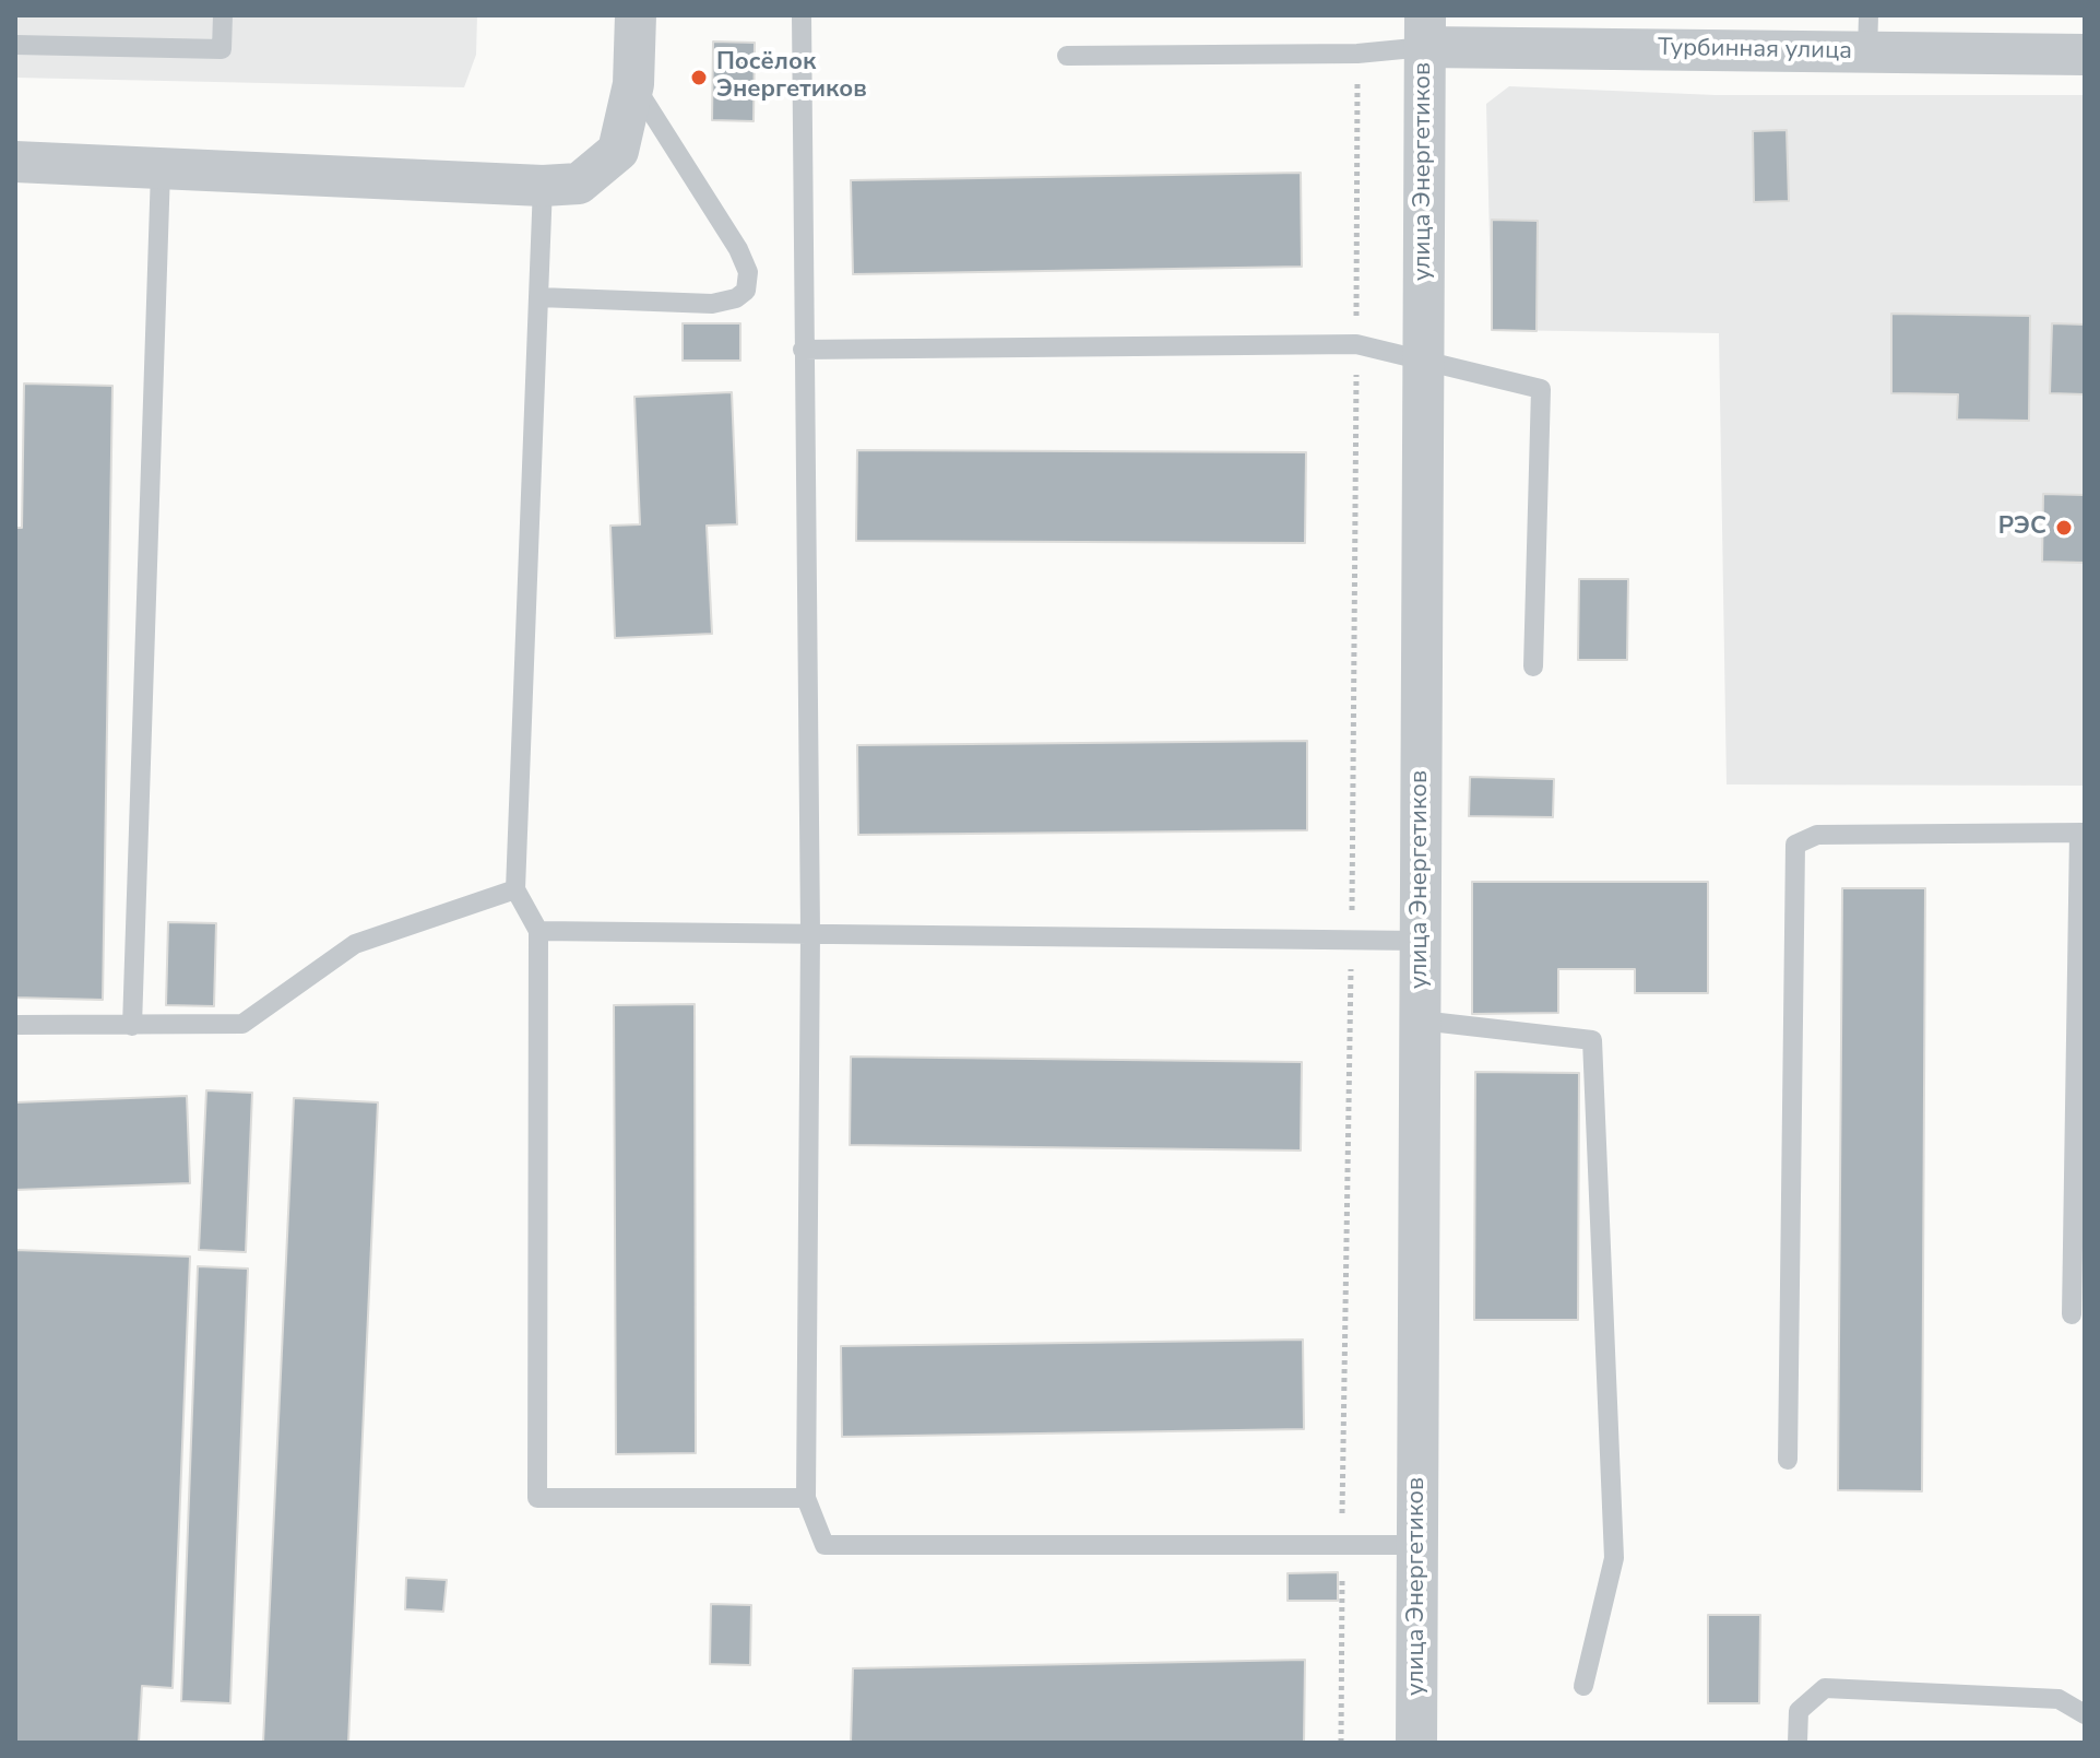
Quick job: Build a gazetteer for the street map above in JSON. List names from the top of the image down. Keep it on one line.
{"streets":{"street":["Турбинная улица","улица Энергетиков"]},"crossings":[["Турбинная улица","улица Энергетиков"]],"places":["Посёлок Энергетиков","РЭС"]}
